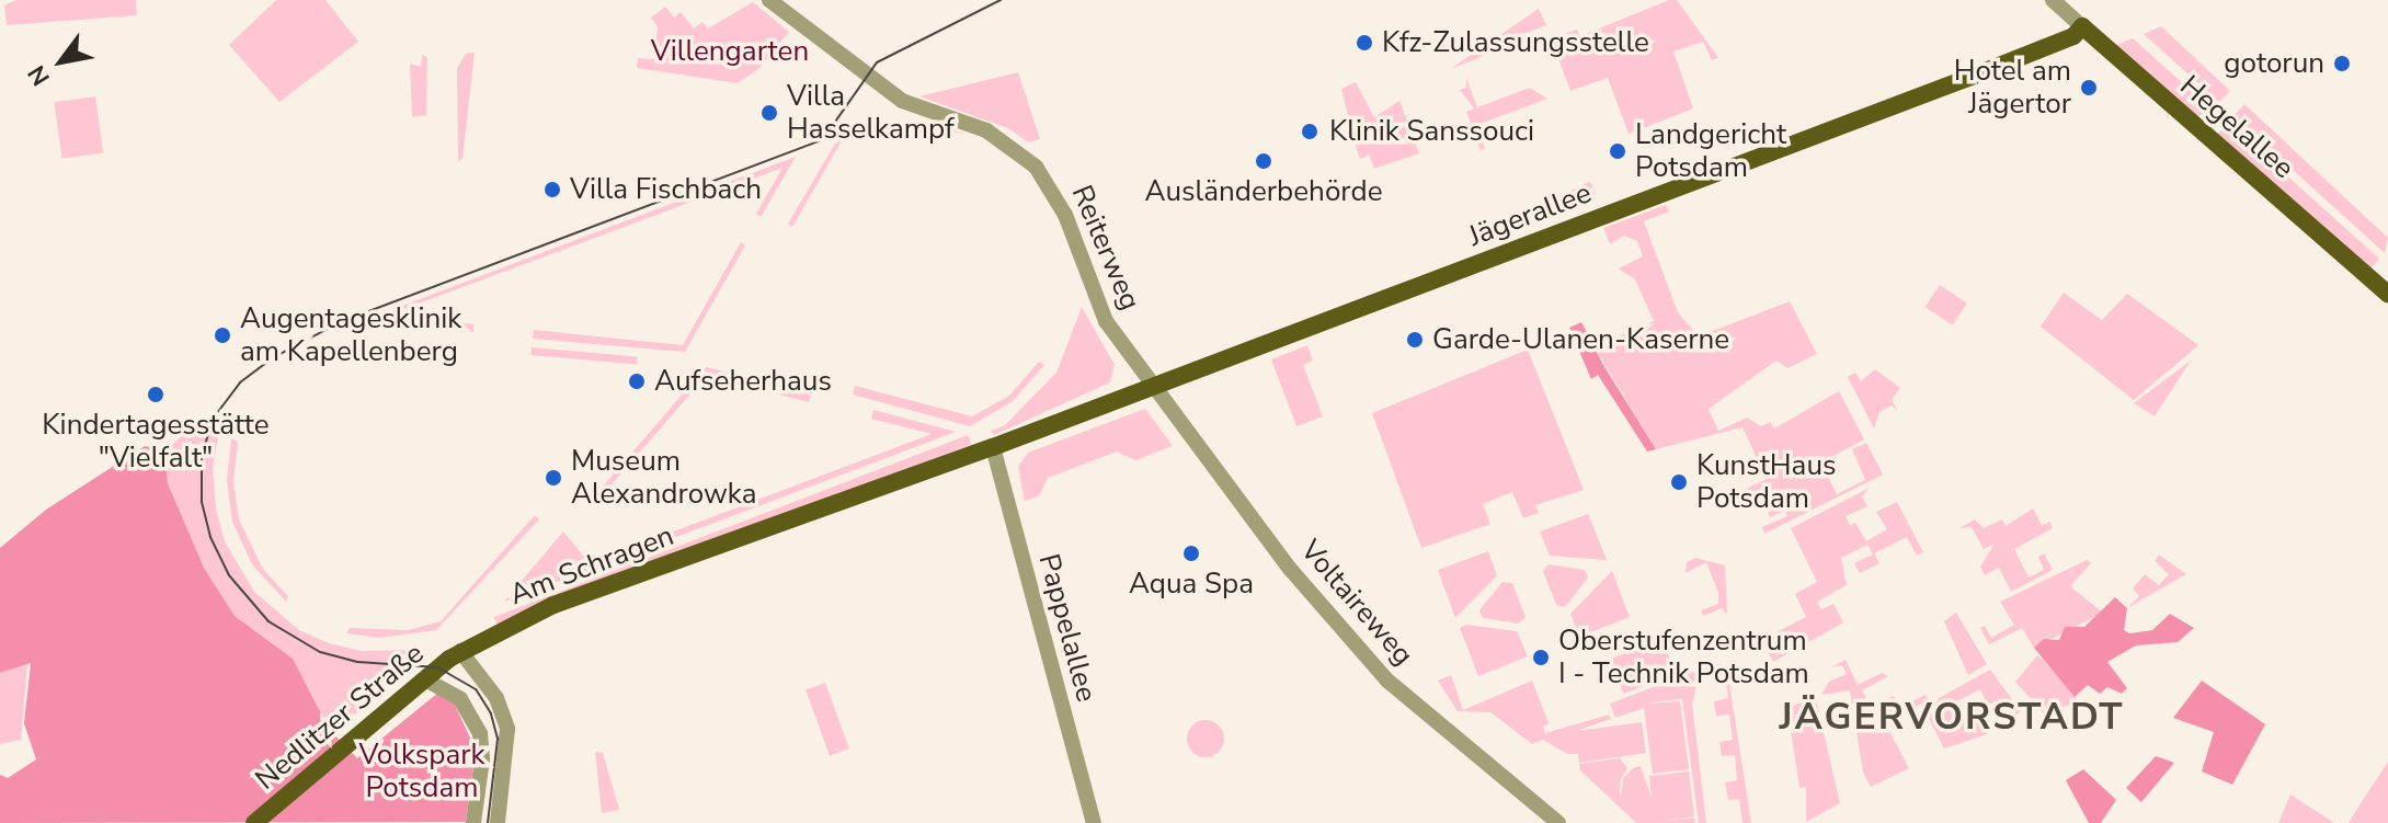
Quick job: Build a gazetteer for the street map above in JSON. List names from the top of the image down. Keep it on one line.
{"streets":{"main road":["Hegelallee","Jägerallee","Am Schragen","Nedlitzer Straße"],"street":["Reiterweg","Voltaireweg","Pappelallee"]},"crossings":[["Hegelallee","Jägerallee"],["Jägerallee","Reiterweg"],["Jägerallee","Am Schragen"],["Jägerallee","Voltaireweg"],["Jägerallee","Pappelallee"],["Reiterweg","Voltaireweg"],["Am Schragen","Pappelallee"],["Am Schragen","Nedlitzer Straße"]],"districts":["JÄGERVORSTADT"],"parks":["Villengarten","Volkspark Potsdam"],"places":["Kfz-Zulassungsstelle","gotorun","Hotel am Jägertor","Villa Hasselkampf","Klinik Sanssouci","Landgericht Potsdam","Ausländerbehörde","Villa Fischbach","Augentagesklinik am Kapellenberg","Garde-Ulanen-Kaserne","Aufseherhaus","Kindertagesstätte \"Vielfalt\"","Museum Alexandrowka","KunstHaus Potsdam","Aqua Spa","Oberstufenzentrum I - Technik Potsdam"],"north":"bottom left"}
